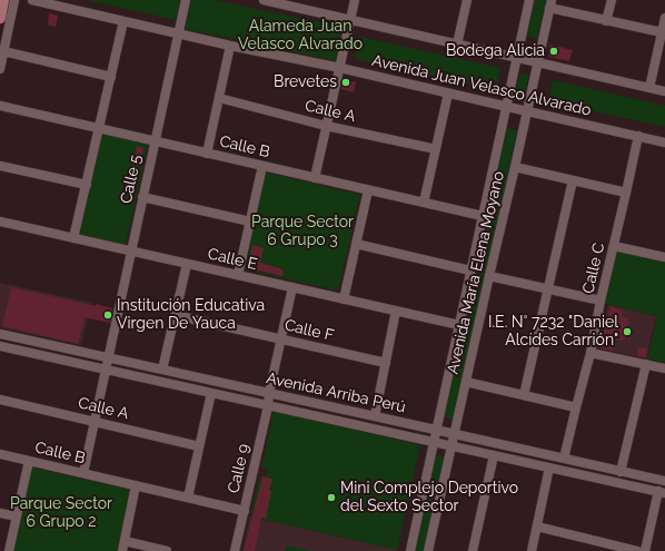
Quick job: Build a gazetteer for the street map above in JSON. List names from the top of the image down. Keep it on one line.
{"streets":{"street":["Avenida Juan Velasco Alvarado","Calle A","Calle B","Calle 5","Calle E","Calle C","Avenida María Elena Moyano","Calle F","Avenida Arriba Perú","Calle 9"]},"crossings":[["Avenida Juan Velasco Alvarado","Calle 5"],["Avenida Juan Velasco Alvarado","Calle C"],["Avenida Juan Velasco Alvarado","Avenida María Elena Moyano"],["Calle A","Calle 5"],["Calle B","Calle 5"],["Calle B","Avenida María Elena Moyano"],["Calle B","Calle 9"],["Calle 5","Calle E"],["Calle 5","Avenida Arriba Perú"],["Calle E","Avenida María Elena Moyano"],["Calle E","Calle 9"],["Calle C","Avenida Arriba Perú"],["Avenida María Elena Moyano","Avenida Arriba Perú"],["Calle F","Calle 9"],["Avenida Arriba Perú","Calle 9"]],"parks":["Alameda Juan Velasco Alvarado","Parque Sector 6 Grupo 3","Parque Sector 6 Grupo 2"],"places":["Bodega Alicia","Brevetes","Institución Educativa Virgen De Yauca","I.E. N° 7232 \"Daniel Alcídes Carrión\"","Mini Complejo Deportivo del Sexto Sector"]}
